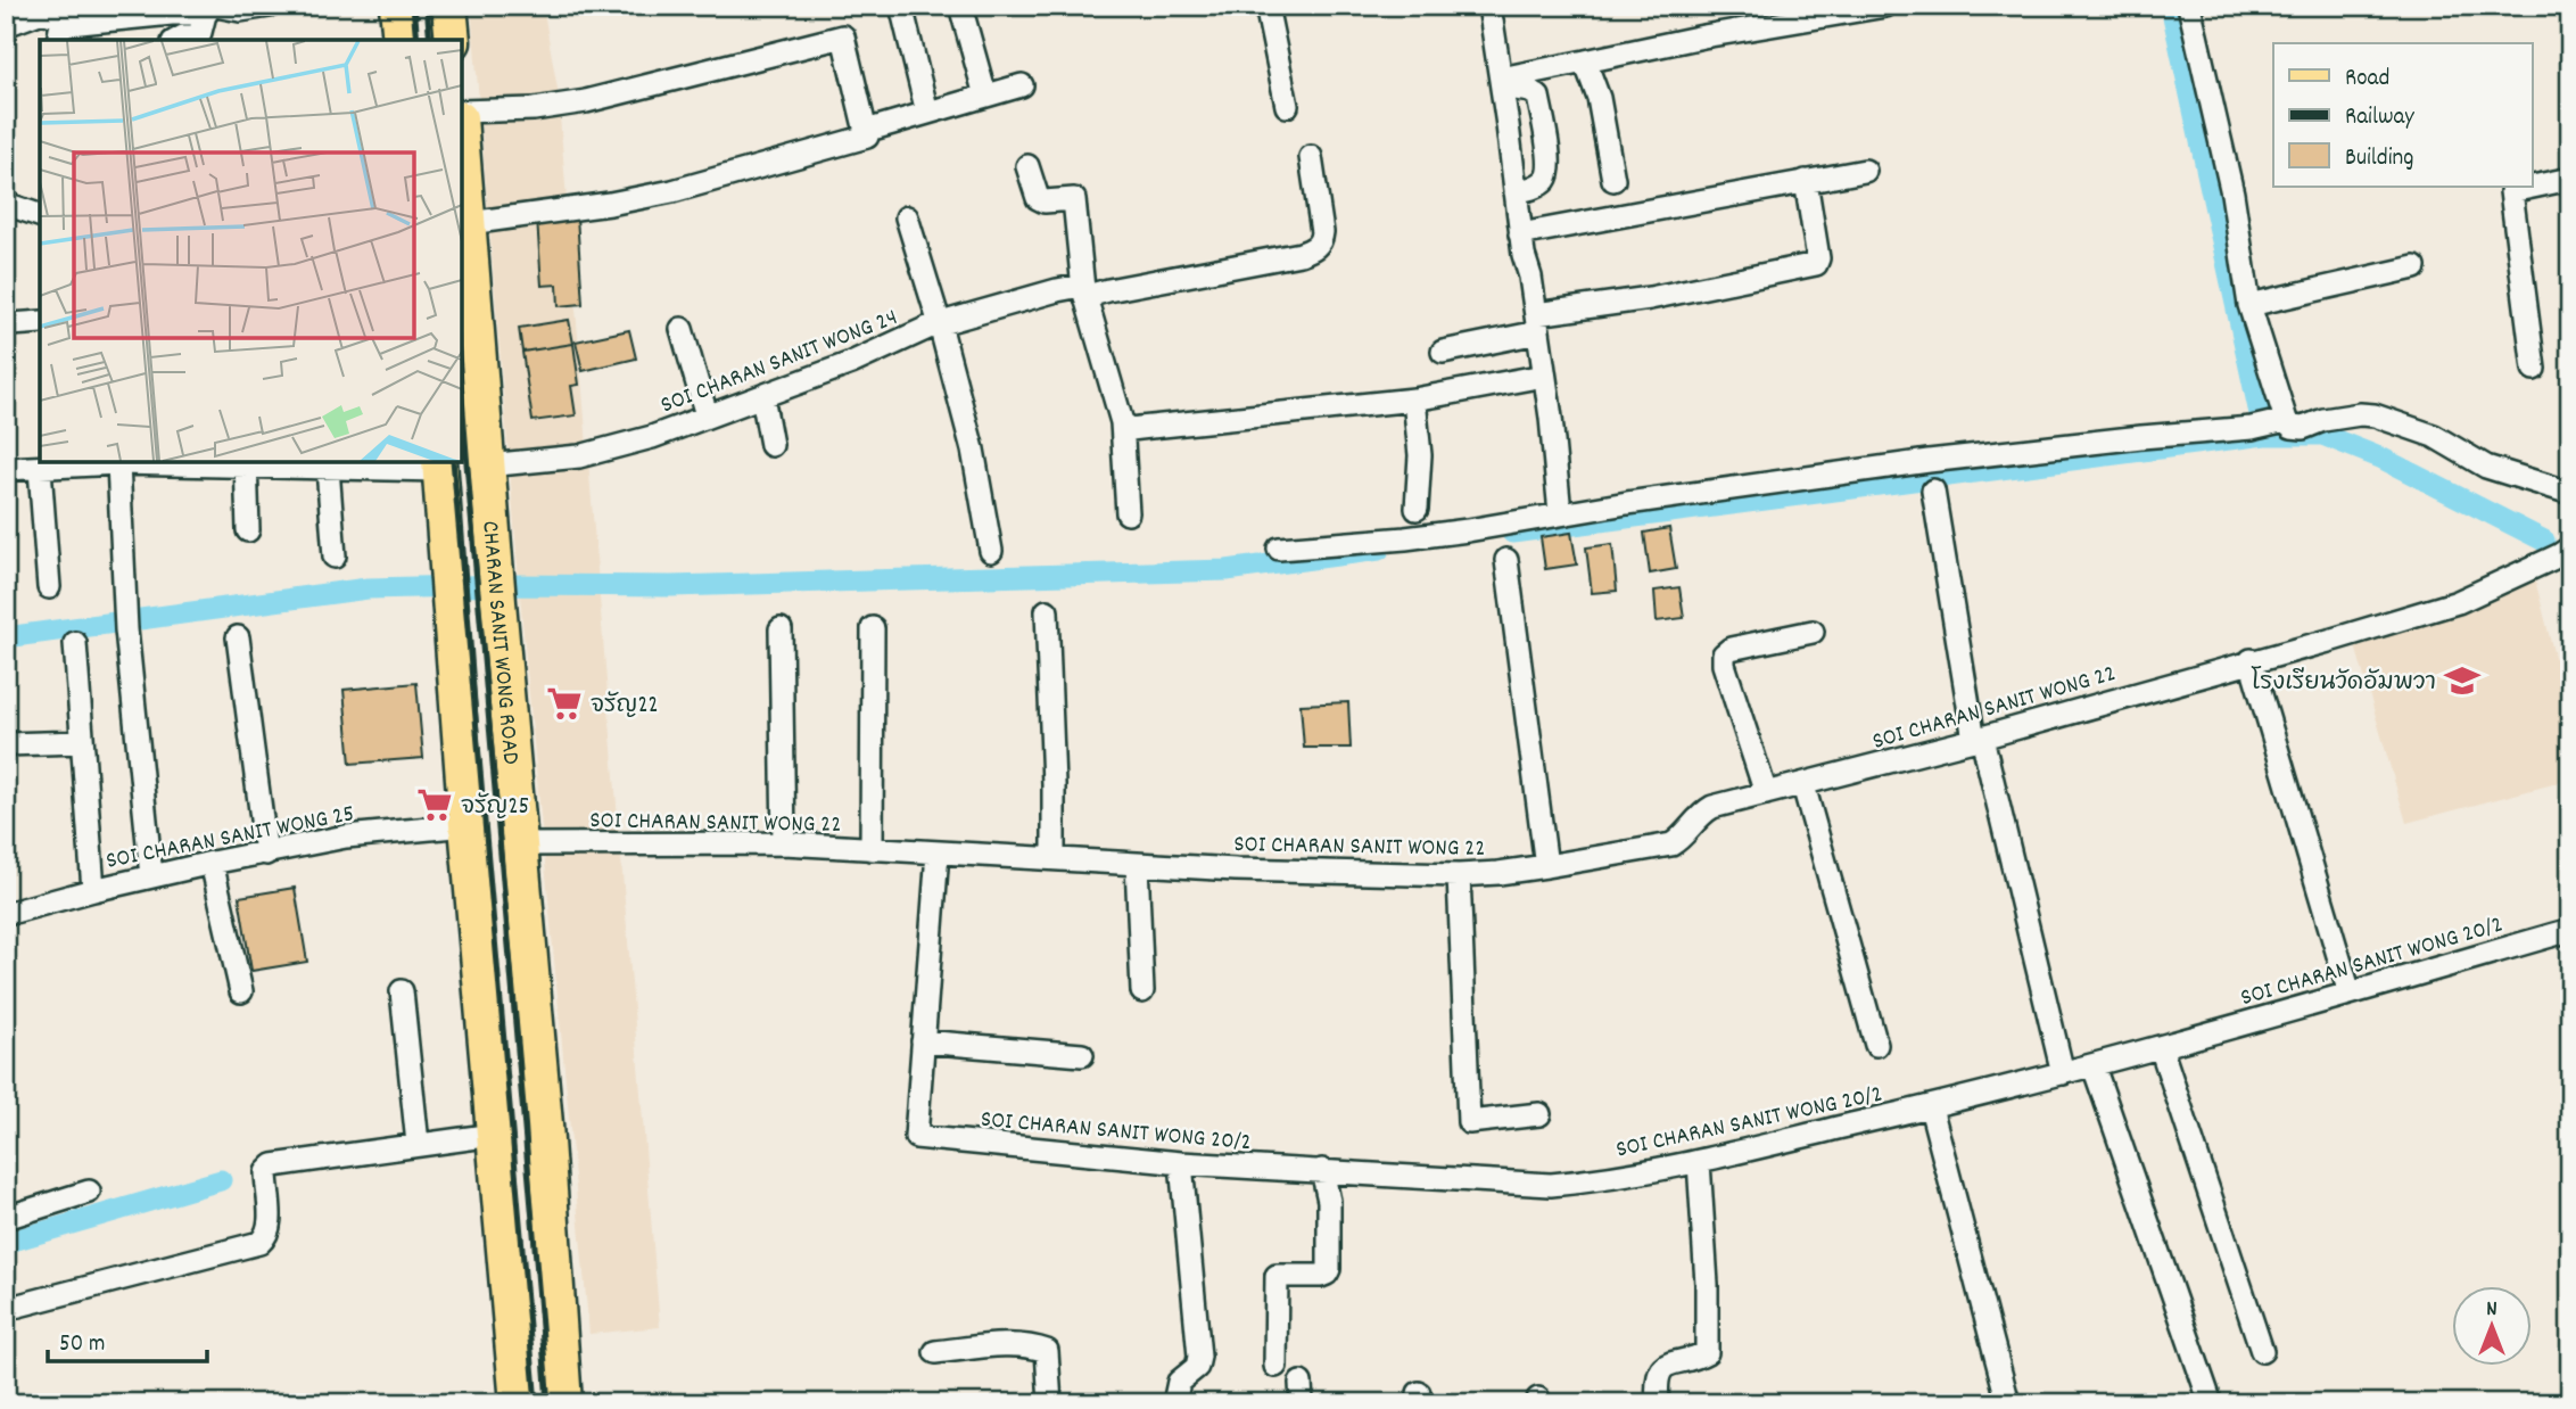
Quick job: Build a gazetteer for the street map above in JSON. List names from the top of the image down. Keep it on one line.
{"streets":{"main road":["CHARAN SANIT WONG ROAD"],"street":["SOI CHARAN SANIT WONG 24","SOI CHARAN SANIT WONG 22","SOI CHARAN SANIT WONG 25","SOI CHARAN SANIT WONG 20/2"]},"crossings":[["SOI CHARAN SANIT WONG 24","CHARAN SANIT WONG ROAD"],["CHARAN SANIT WONG ROAD","SOI CHARAN SANIT WONG 22"],["CHARAN SANIT WONG ROAD","SOI CHARAN SANIT WONG 25"]],"places":{"school or university":["โรงเรียนวัดอัมพวา"],"supermarket":["จรัญ22","จรัญ25"]},"legend":["Road","Railway","Building"],"scale_bar":"50 m","north":"top"}
